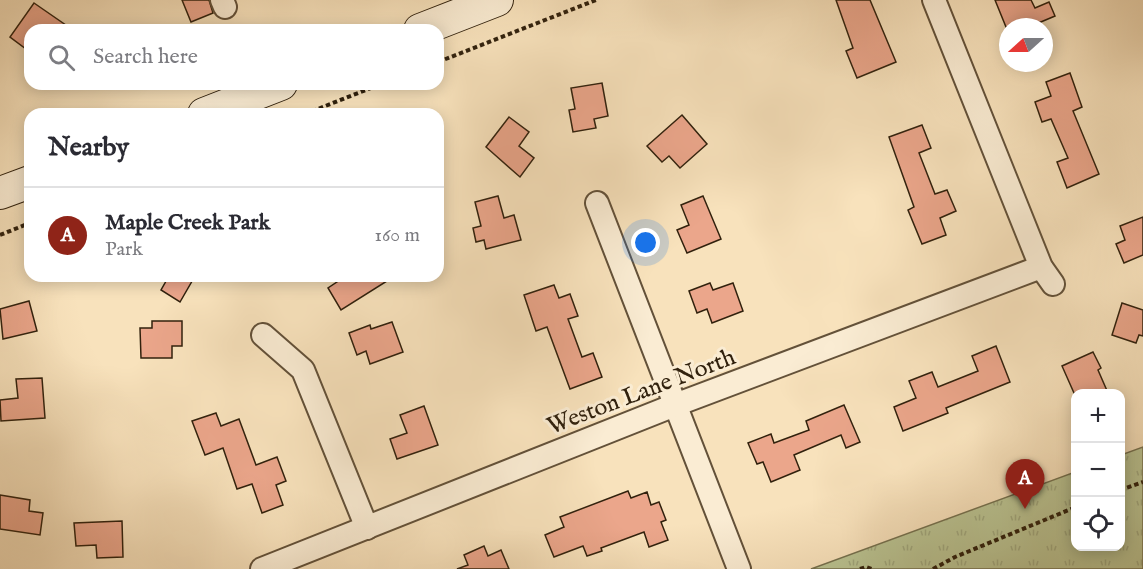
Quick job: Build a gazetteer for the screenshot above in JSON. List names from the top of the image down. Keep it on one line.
{"streets":{"street":["Weston Lane North"]},"north":"left","page":{"search":"Search here","heading":"Nearby","list":[{"mark":"A","name":"Maple Creek Park","note":"Park","value":"160 m"}],"map_buttons":["+","−"],"pins":"A"}}
